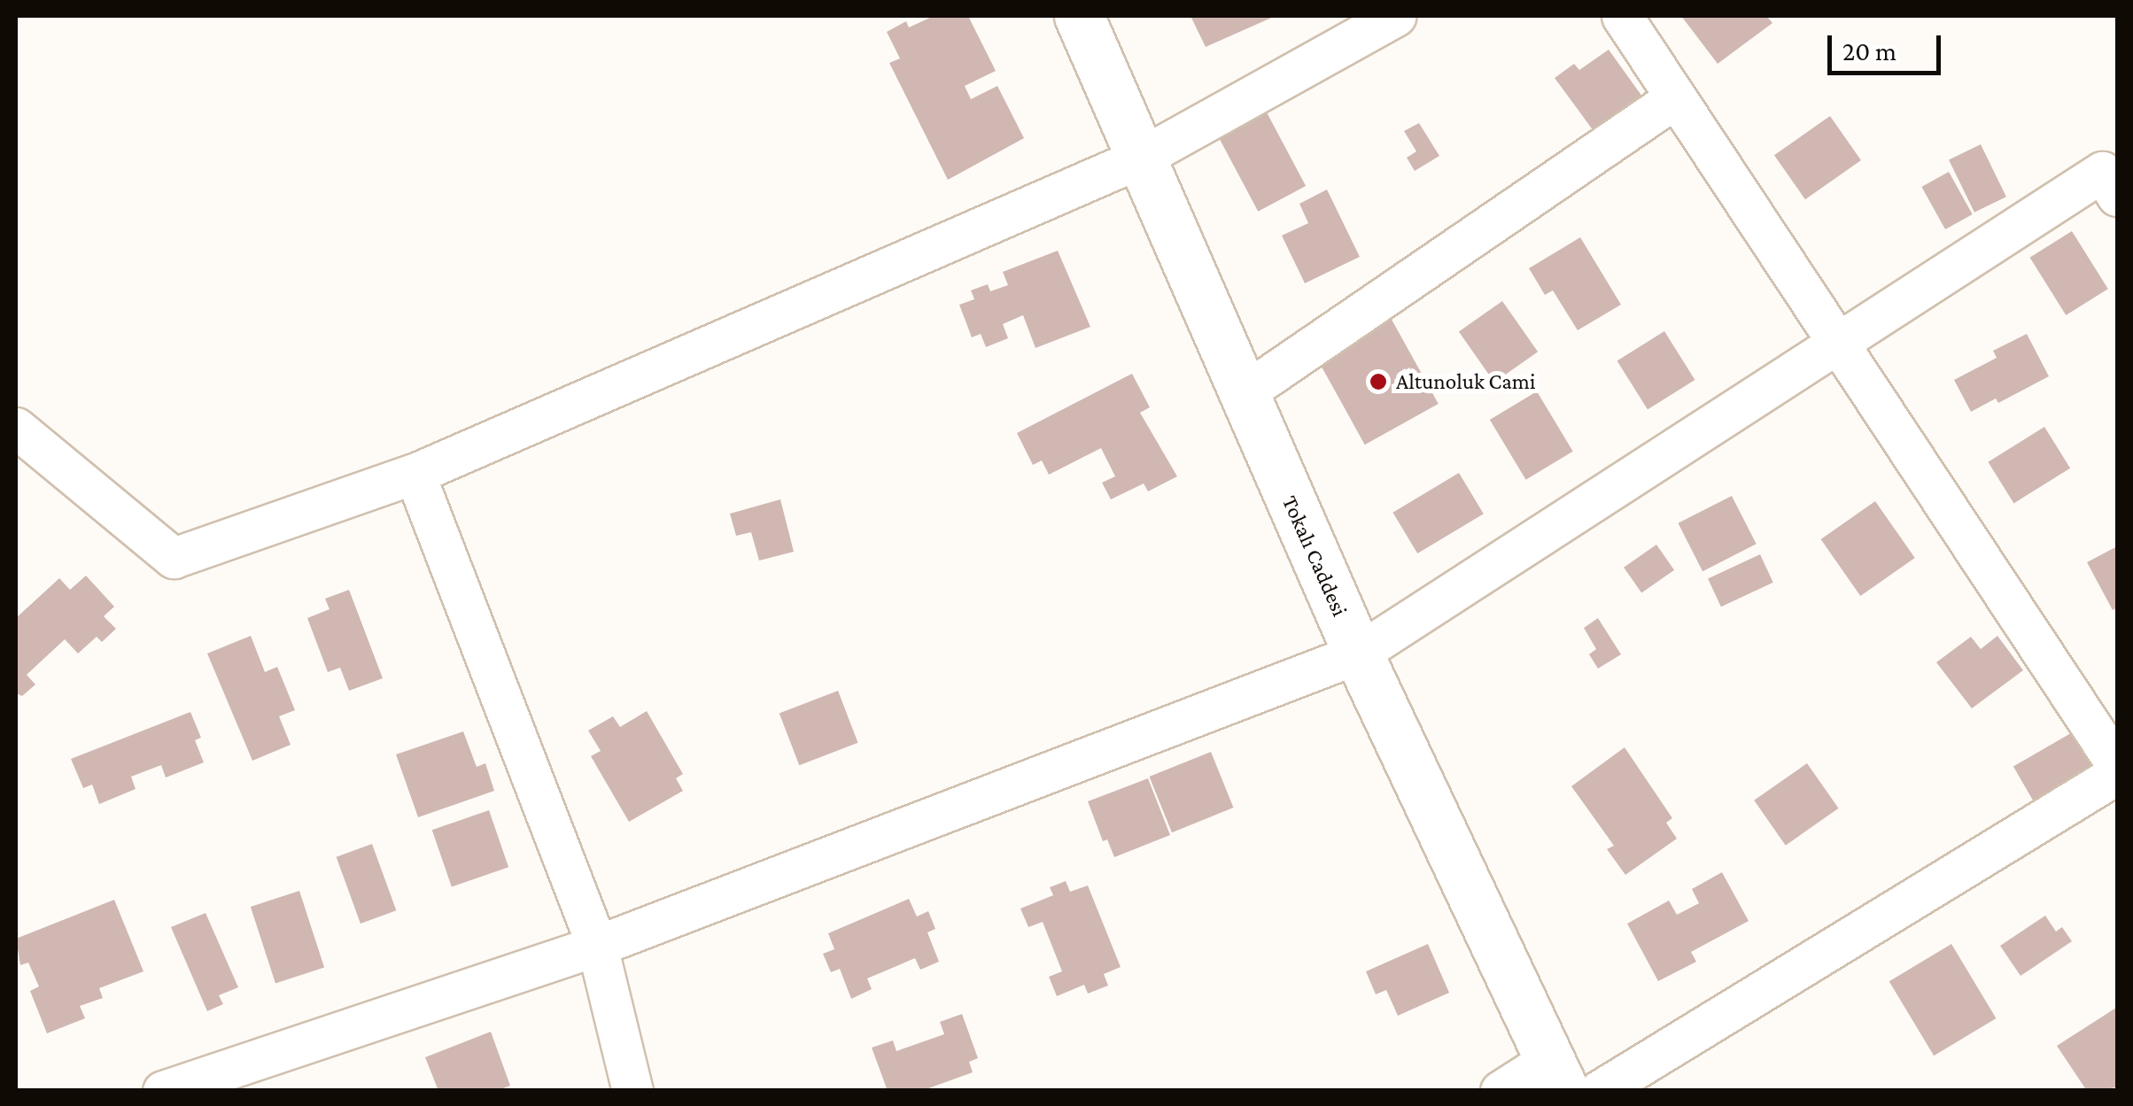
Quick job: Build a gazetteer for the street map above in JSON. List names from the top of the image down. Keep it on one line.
{"streets":{"street":["Tokalı Caddesi"]},"places":["Altunoluk Cami"],"scale_bar":"20 m"}
